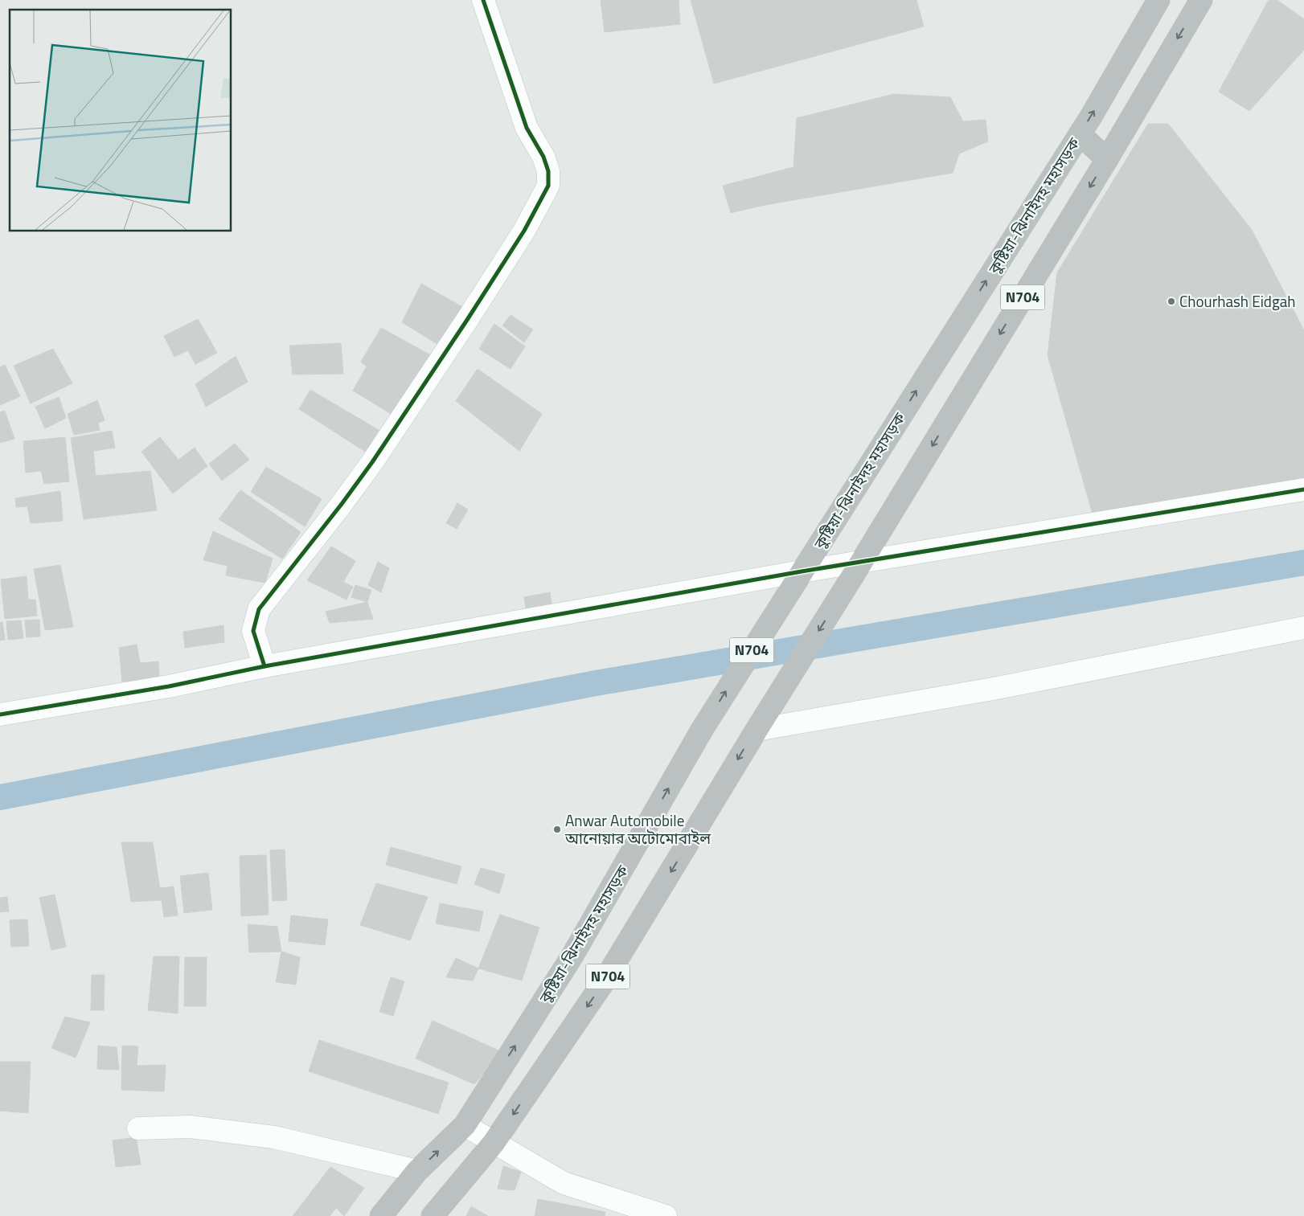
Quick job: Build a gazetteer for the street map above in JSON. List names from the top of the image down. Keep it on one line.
{"streets":{"highway":["কুষ্টিয়া-ঝিনাইদহ মহাসড়ক","N704"]},"places":["Chourhash Eidgah","Anwar Automobile আনোয়ার অটোমোবাইল"]}
